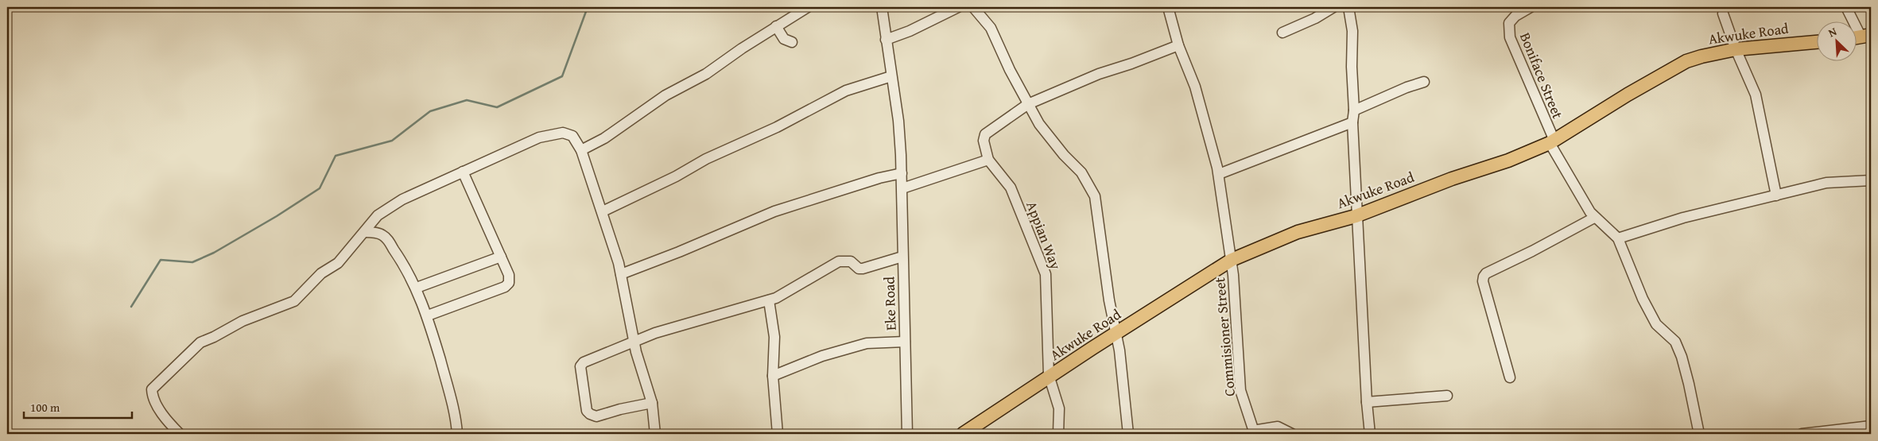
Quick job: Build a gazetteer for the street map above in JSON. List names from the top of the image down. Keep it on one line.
{"streets":{"main road":["Akwuke Road"],"street":["Boniface Street","Appian Way","Eke Road","Commisioner Street"]},"crossings":[["Akwuke Road","Boniface Street"],["Akwuke Road","Appian Way"],["Akwuke Road","Commisioner Street"]],"scale_bar":"100 m","north":"top left"}
